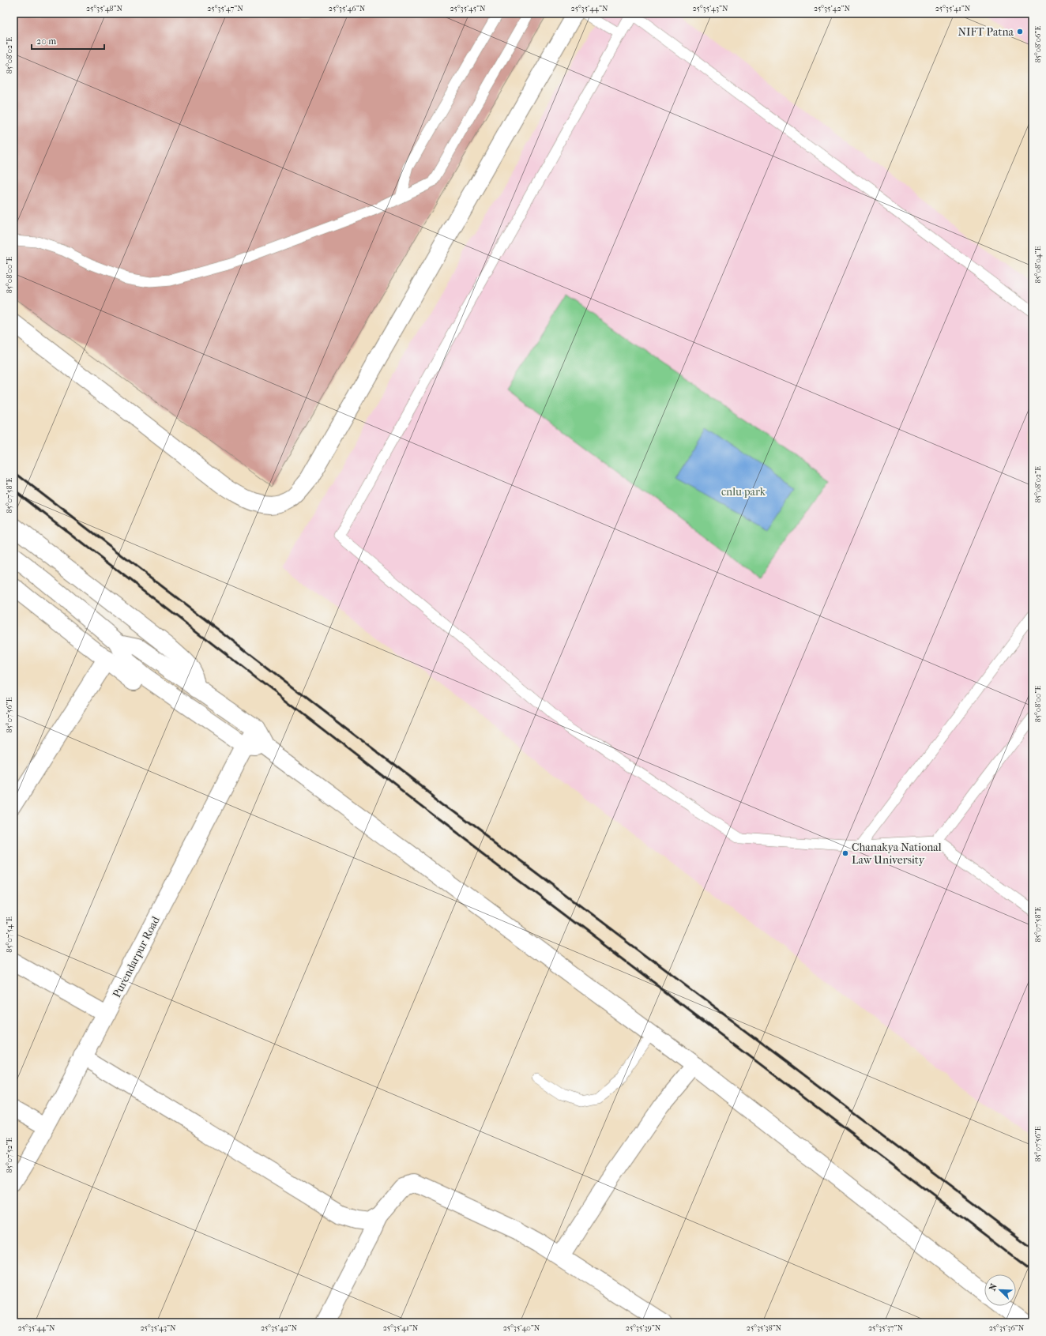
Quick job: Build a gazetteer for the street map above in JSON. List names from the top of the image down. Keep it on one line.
{"streets":{"street":["Purendarpur Road"]},"parks":["cnlu park"],"places":["NIFT Patna","Chanakya National Law University"],"scale_bar":"20 m","north":"top left","coordinates":["25°35'48\"N","25°35'47\"N","25°35'46\"N","25°35'45\"N","25°35'44\"N","25°35'43\"N","25°35'42\"N","25°35'41\"N","85°08'06\"E","85°08'02\"E","85°08'04\"E","85°08'00\"E","85°07'58\"E","85°07'56\"E","85°07'54\"E","85°07'52\"E","25°35'40\"N","25°35'39\"N","25°35'38\"N","25°35'37\"N","25°35'36\"N"]}
